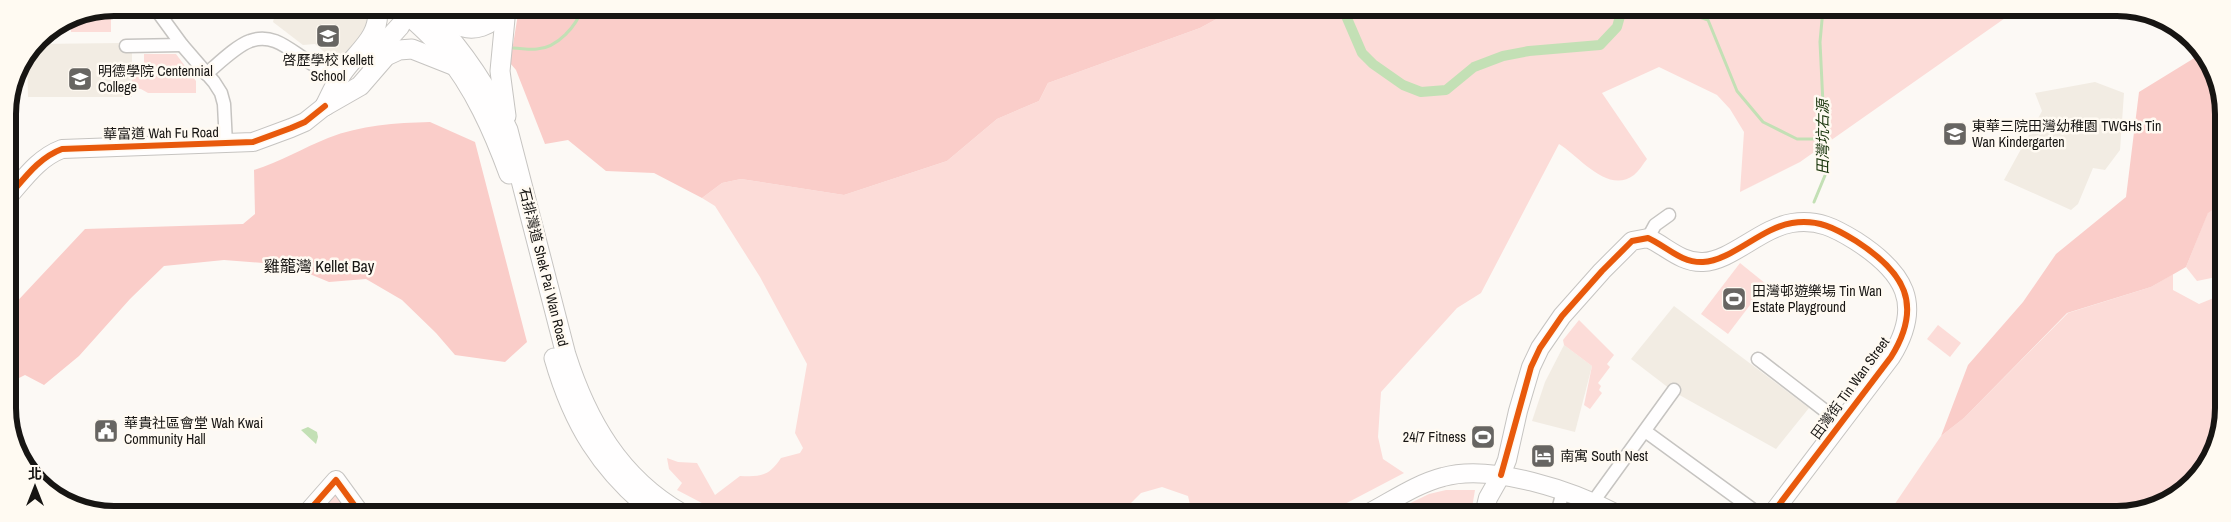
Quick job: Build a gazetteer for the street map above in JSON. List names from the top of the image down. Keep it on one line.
{"streets":{"main road":["石排灣道 Shek Pai Wan Road"],"street":["華富道 Wah Fu Road","田灣街 Tin Wan Street"]},"districts":["雞籠灣 Kellet Bay"],"water":["田灣坑右源"],"places":{"school or university":["啓歷學校 Kellett School","明德學院 Centennial College","東華三院田灣幼稚園 TWGHs Tin Wan Kindergarten"],"sports":["田灣邨遊樂場 Tin Wan Estate Playground","24/7 Fitness"],"public building":["華貴社區會堂 Wah Kwai Community Hall"],"hotel":["南寓 South Nest"]},"north":"top"}
